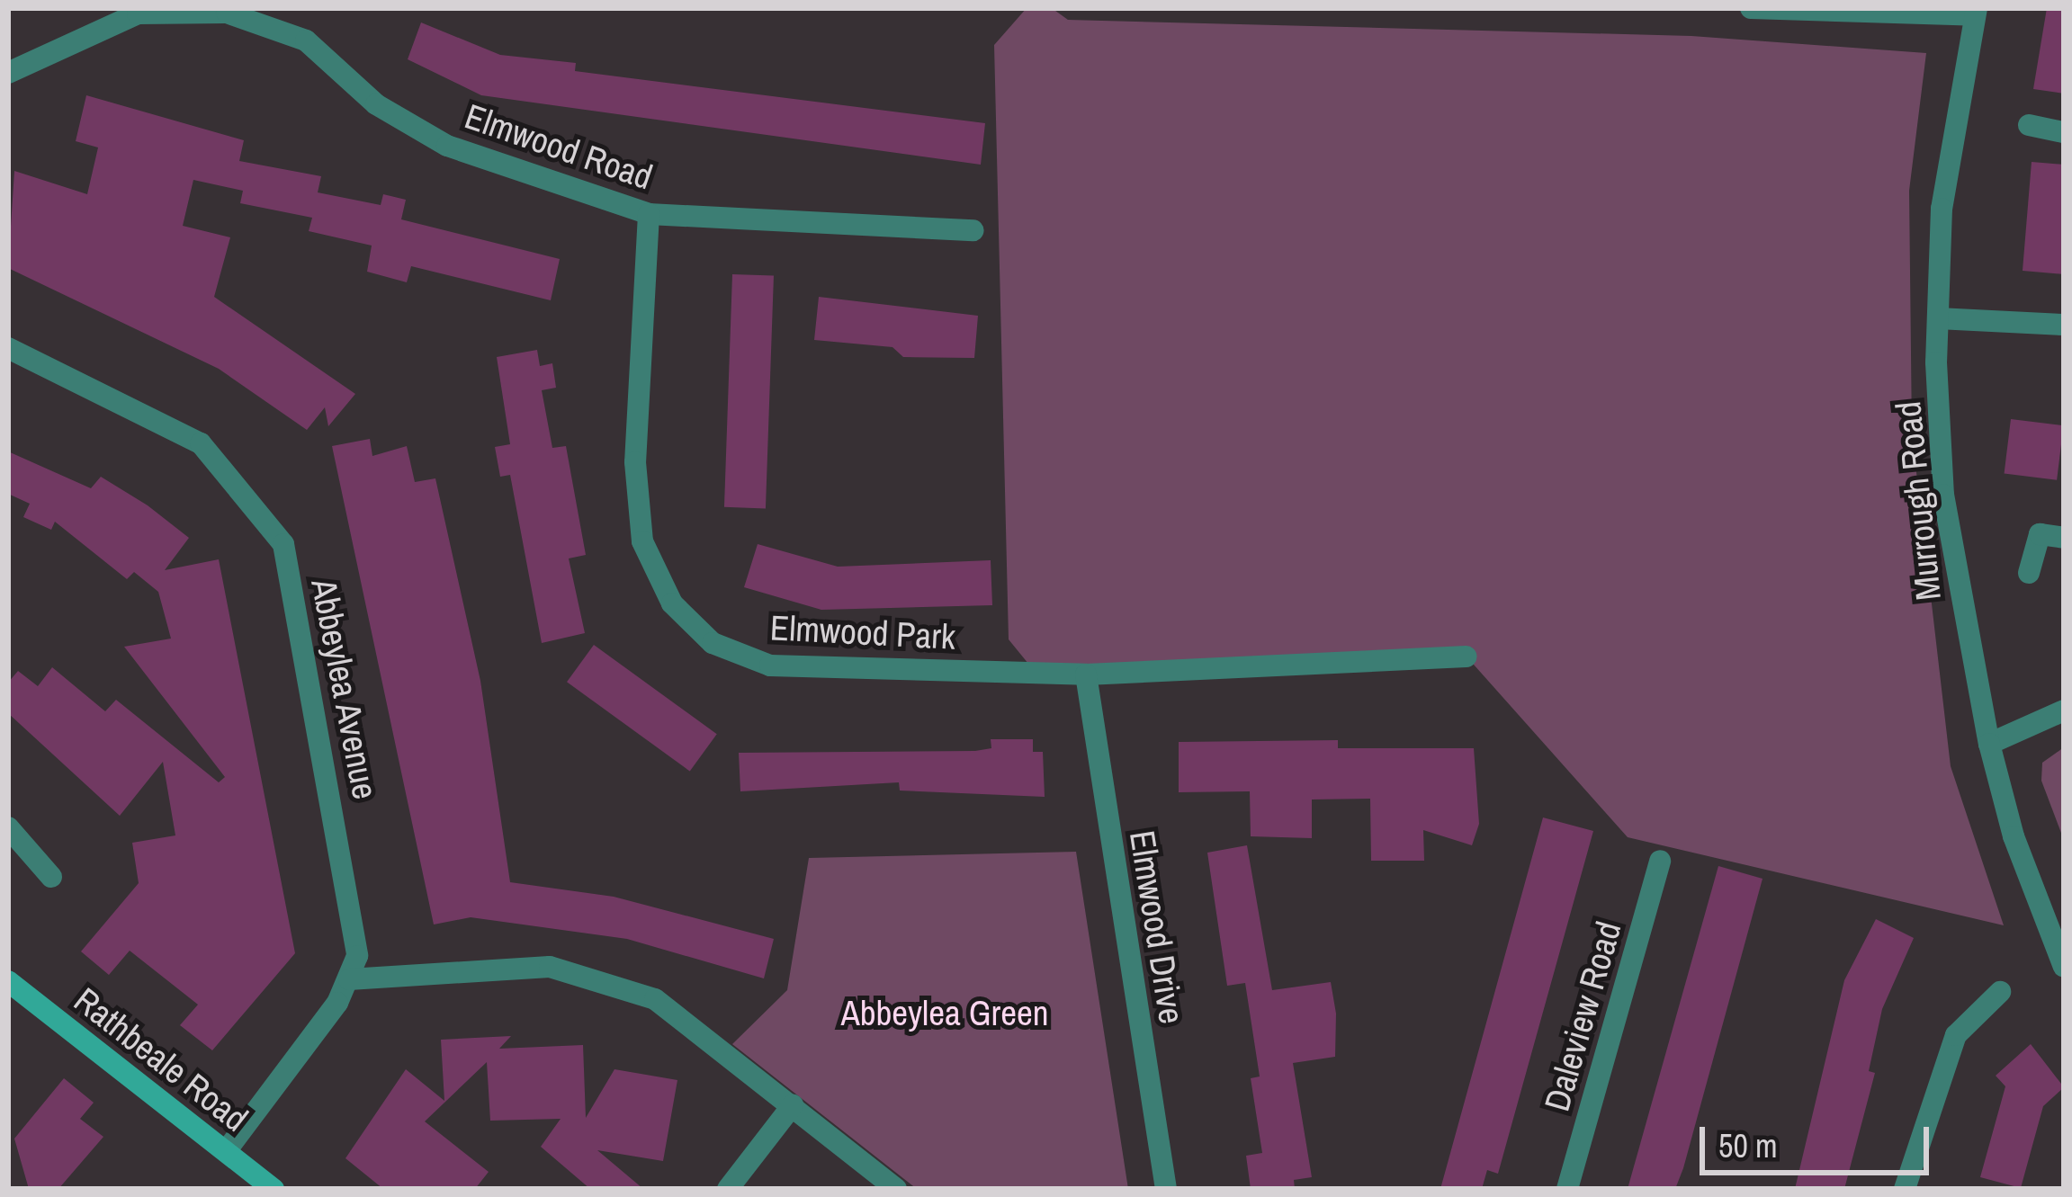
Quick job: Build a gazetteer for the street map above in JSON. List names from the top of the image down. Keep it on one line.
{"streets":{"main road":["Rathbeale Road"],"street":["Elmwood Road","Murrough Road","Elmwood Park","Abbeylea Avenue","Elmwood Drive","Daleview Road"]},"crossings":[["Elmwood Road","Elmwood Park"],["Elmwood Park","Elmwood Drive"]],"parks":["Abbeylea Green"],"scale_bar":"50 m"}
